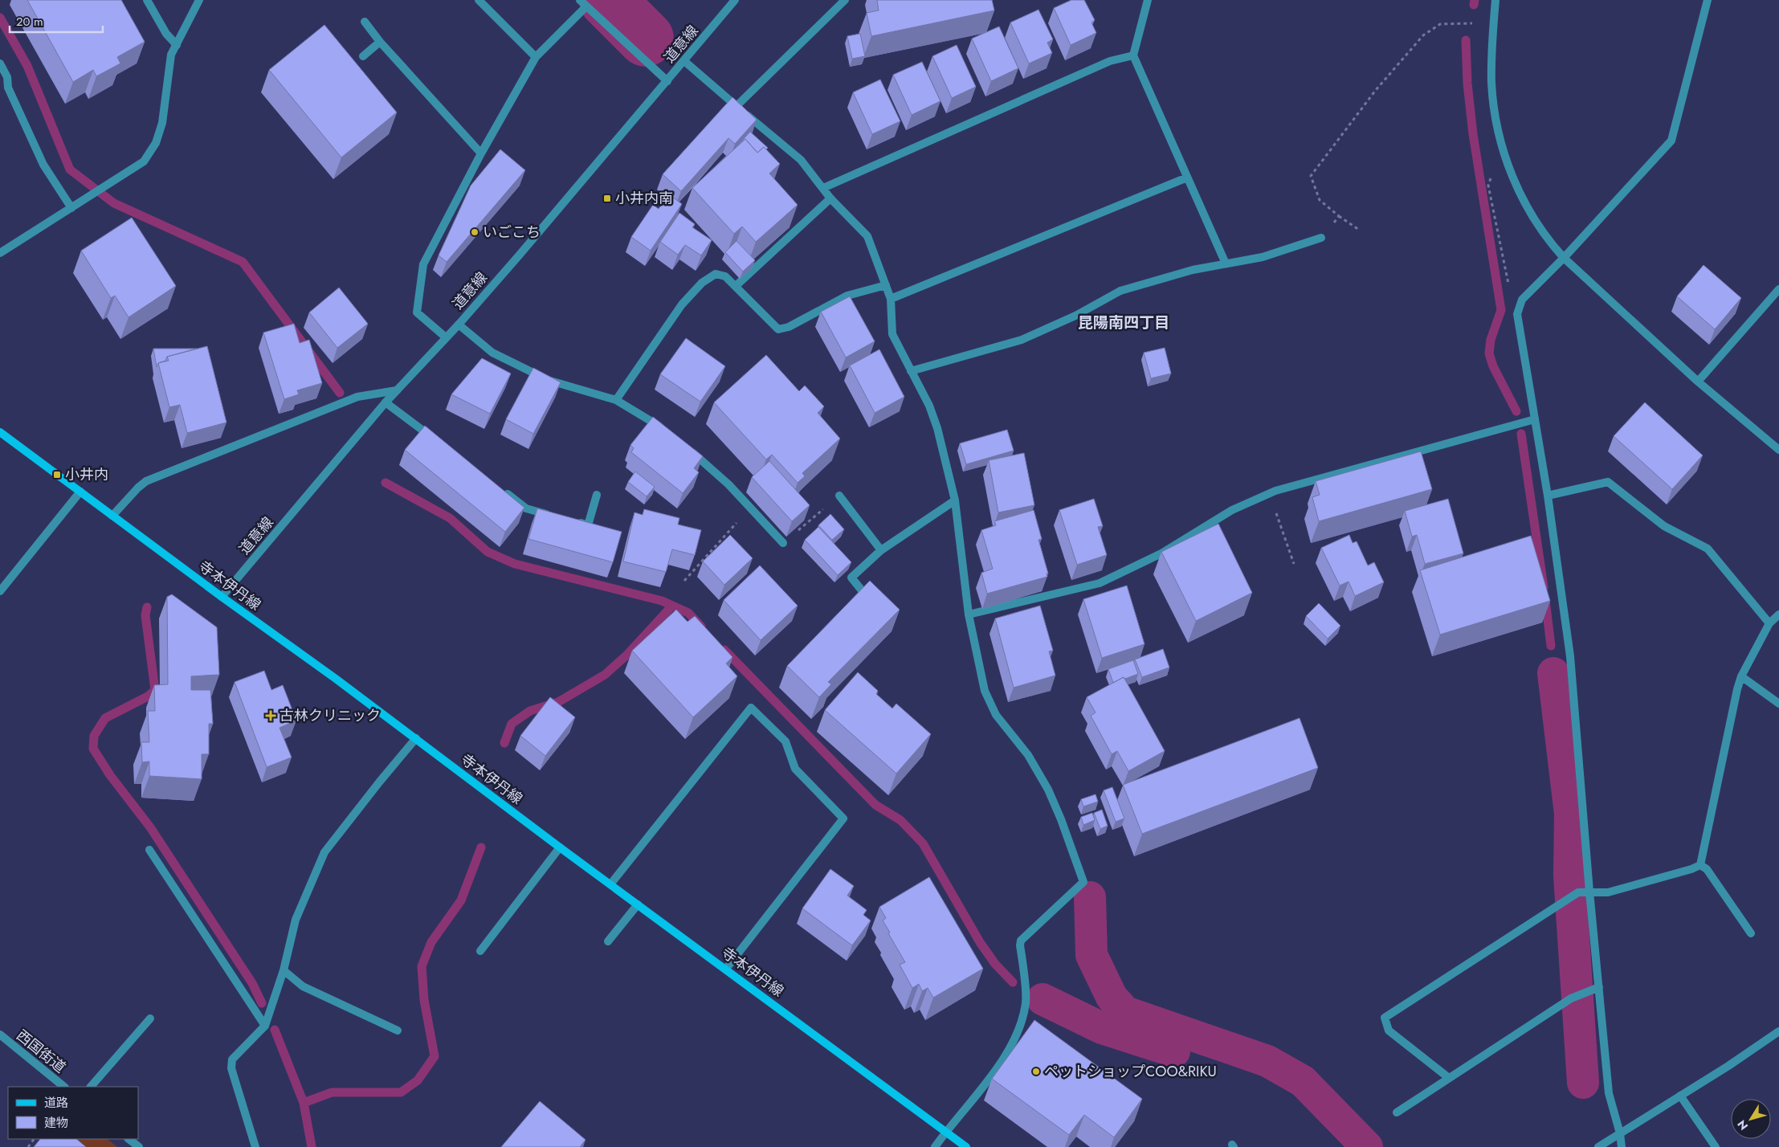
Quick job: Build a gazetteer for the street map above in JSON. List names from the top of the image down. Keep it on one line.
{"streets":{"main road":["寺本伊丹線"],"street":["道意線","西国街道"]},"crossings":[["道意線","寺本伊丹線"]],"districts":["昆陽南四丁目"],"places":{"transit":["小井内南","小井内"],"other":["いごこち","ペットショップCOO&RIKU"],"health":["古林クリニック"]},"legend":["道路","建物"],"scale_bar":"20 m","north":"bottom left"}
